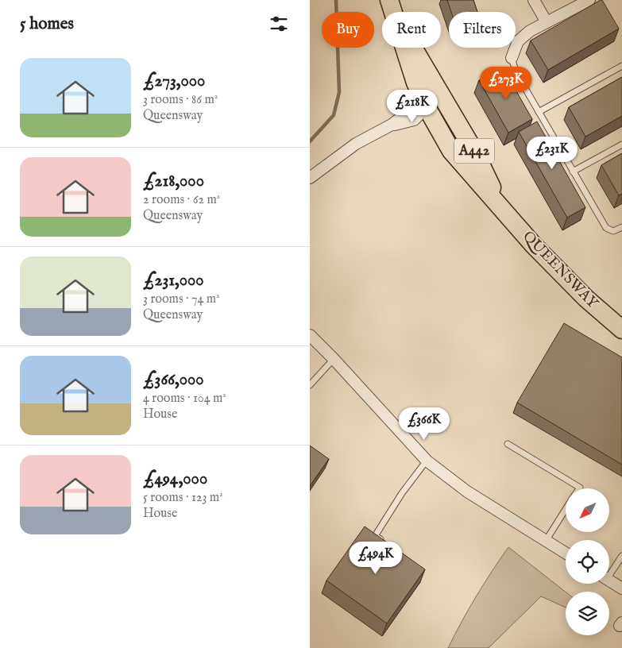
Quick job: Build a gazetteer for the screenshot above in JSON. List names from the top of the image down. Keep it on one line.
{"streets":{"main road":["A442","QUEENSWAY"]},"north":"bottom left","page":{"heading":"5 homes","chip":["Buy","Rent","Filters"],"list":[{"name":"£273,000","note":"3 rooms · 86 m² · Queensway"},{"name":"£218,000","note":"2 rooms · 62 m² · Queensway"},{"name":"£231,000","note":"3 rooms · 74 m² · Queensway"},{"name":"£366,000","note":"4 rooms · 104 m² · House"},{"name":"£494,000","note":"5 rooms · 123 m² · House"}],"price":["£273K","£218K","£231K","£366K","£494K"]}}
